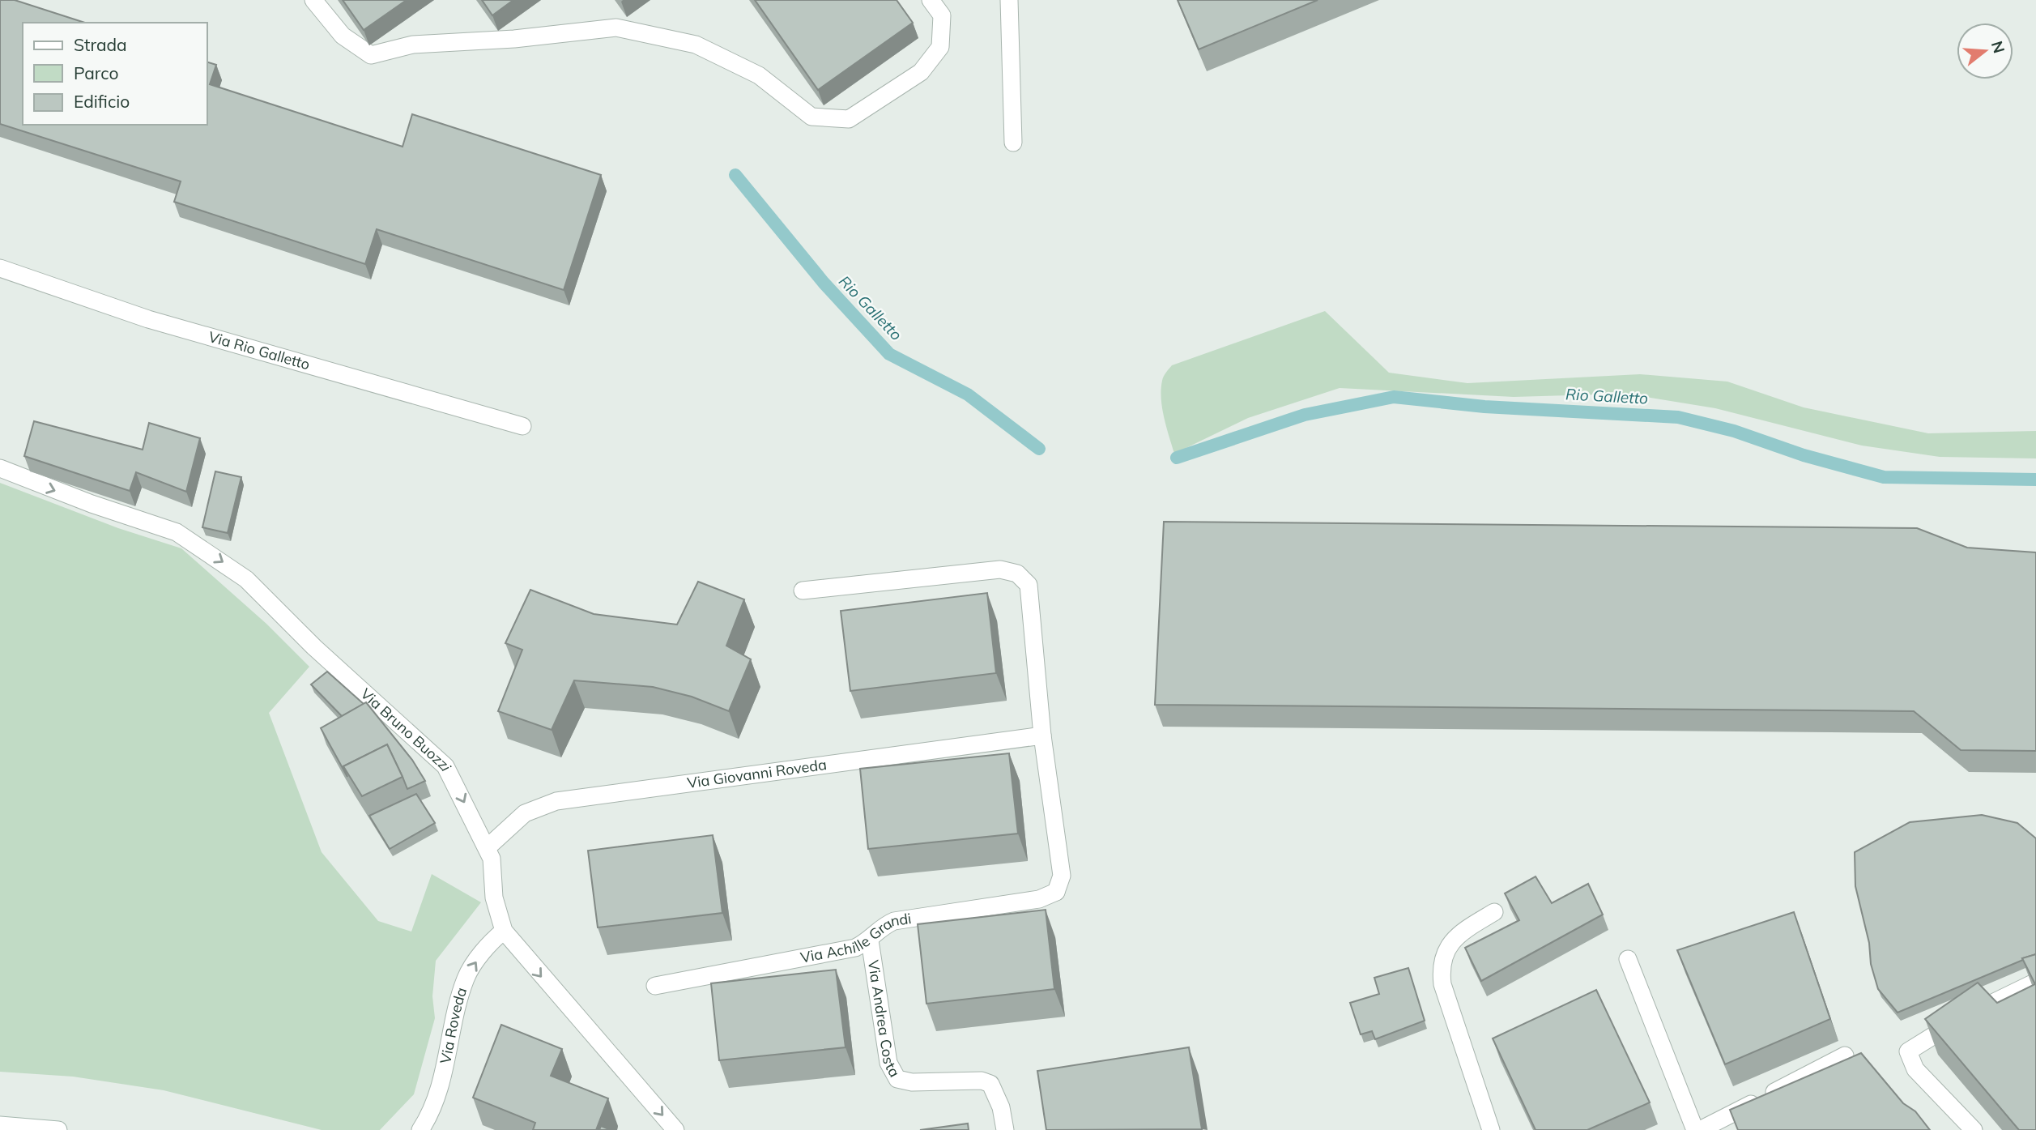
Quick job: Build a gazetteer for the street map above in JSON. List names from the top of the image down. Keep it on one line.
{"streets":{"street":["Via Rio Galletto","Via Bruno Buozzi","Via Giovanni Roveda","Via Achille Grandi","Via Andrea Costa","Via Roveda"]},"crossings":[["Via Bruno Buozzi","Via Giovanni Roveda"],["Via Bruno Buozzi","Via Roveda"],["Via Giovanni Roveda","Via Achille Grandi"],["Via Achille Grandi","Via Andrea Costa"]],"one_way":["Via Bruno Buozzi","Via Roveda"],"water":["Rio Galletto"],"legend":["Strada","Parco","Edificio"],"north":"right"}
